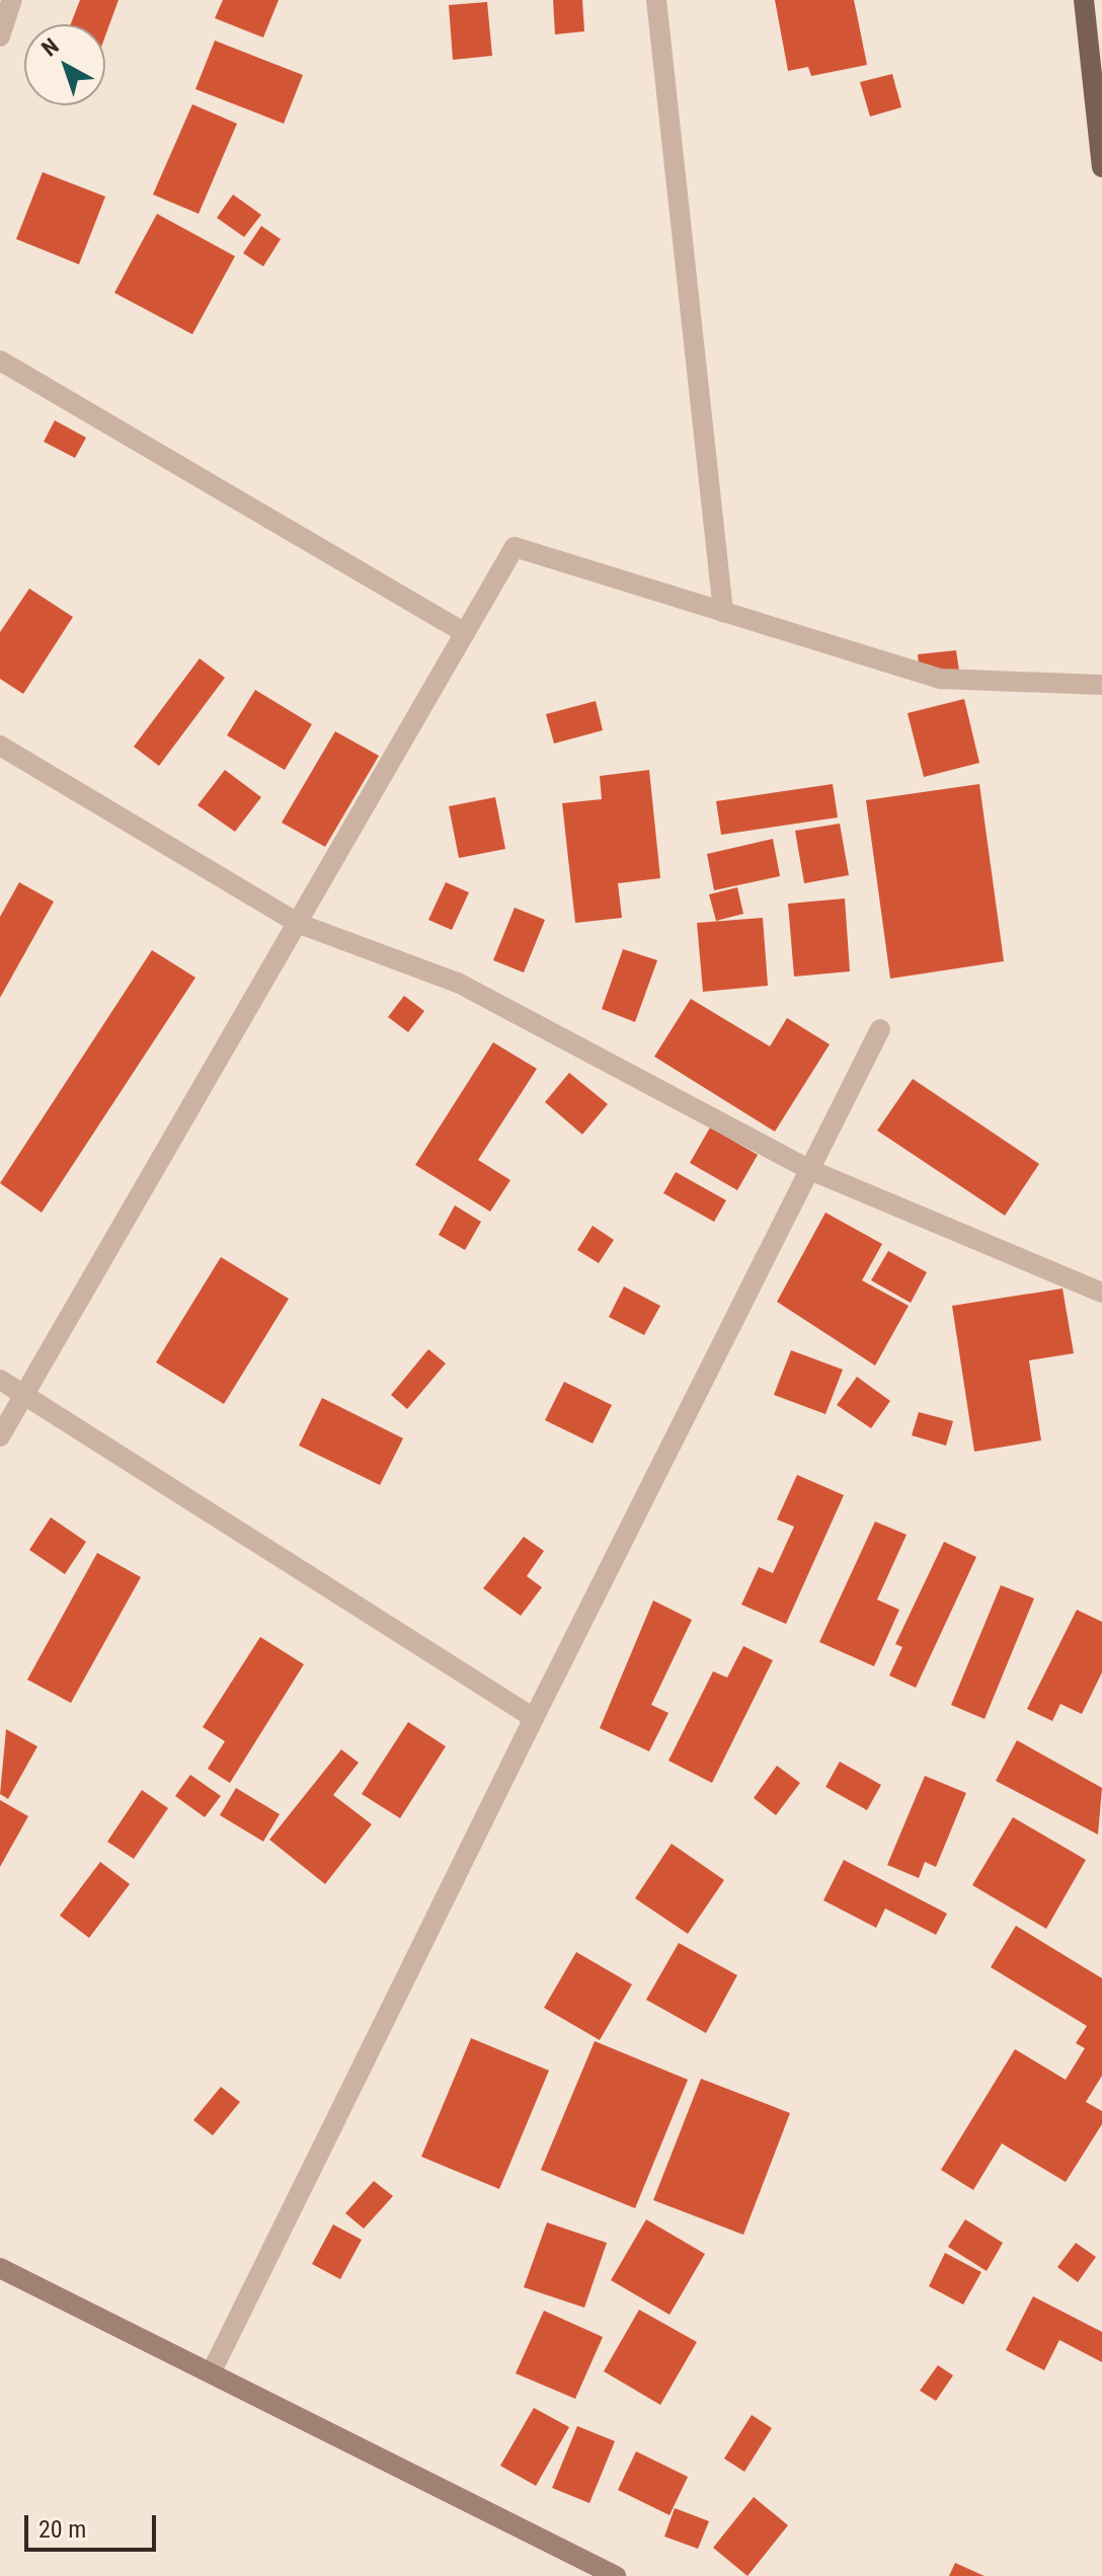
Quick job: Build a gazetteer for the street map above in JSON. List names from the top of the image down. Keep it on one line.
{"scale_bar":"20 m","north":"top left"}
